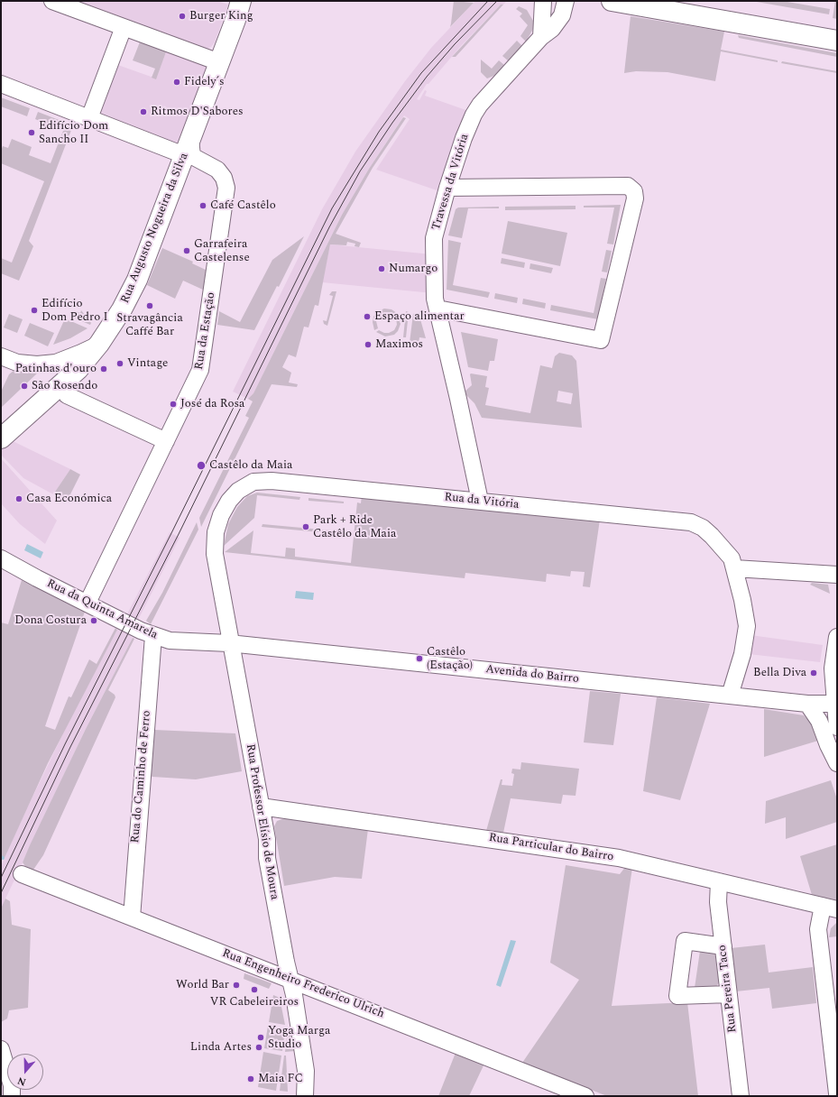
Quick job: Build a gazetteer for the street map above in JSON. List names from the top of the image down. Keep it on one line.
{"streets":{"main road":["Rua Augusto Nogueira da Silva"],"street":["Travessa da Vitória","Rua da Estação","Rua da Vitória","Rua da Quinta Amarela","Avenida do Bairro","Rua do Caminho de Ferro","Rua Professor Elísio de Moura","Rua Particular do Bairro","Rua Engenheiro Frederico Ulrich","Rua Pereira Taco"]},"crossings":[["Travessa da Vitória","Rua da Vitória"],["Rua Augusto Nogueira da Silva","Rua da Estação"],["Rua da Estação","Rua da Quinta Amarela"],["Rua da Vitória","Rua da Quinta Amarela"],["Rua da Vitória","Avenida do Bairro"],["Rua da Vitória","Rua Professor Elísio de Moura"],["Rua da Quinta Amarela","Avenida do Bairro"],["Rua da Quinta Amarela","Rua do Caminho de Ferro"],["Rua da Quinta Amarela","Rua Professor Elísio de Moura"],["Avenida do Bairro","Rua Professor Elísio de Moura"],["Rua do Caminho de Ferro","Rua Engenheiro Frederico Ulrich"],["Rua Professor Elísio de Moura","Rua Particular do Bairro"],["Rua Professor Elísio de Moura","Rua Engenheiro Frederico Ulrich"],["Rua Particular do Bairro","Rua Pereira Taco"]],"places":["Burger King","Fidely´s","Ritmos D'Sabores","Edifício Dom Sancho II","Café Castêlo","Garrafeira Castelense","Numargo","Stravagância Caffé Bar","Edifício Dom Pedro I","Espaço alimentar","Maximos","Vintage","Patinhas d'ouro","São Rosendo","José da Rosa","Castêlo da Maia","Casa Económica","Park + Ride Castêlo da Maia","Dona Costura","Castêlo (Estação)","Bella Diva","World Bar","VR Cabeleireiros","Yoga Marga Studio","Linda Artes","Maia FC"],"north":"bottom"}
